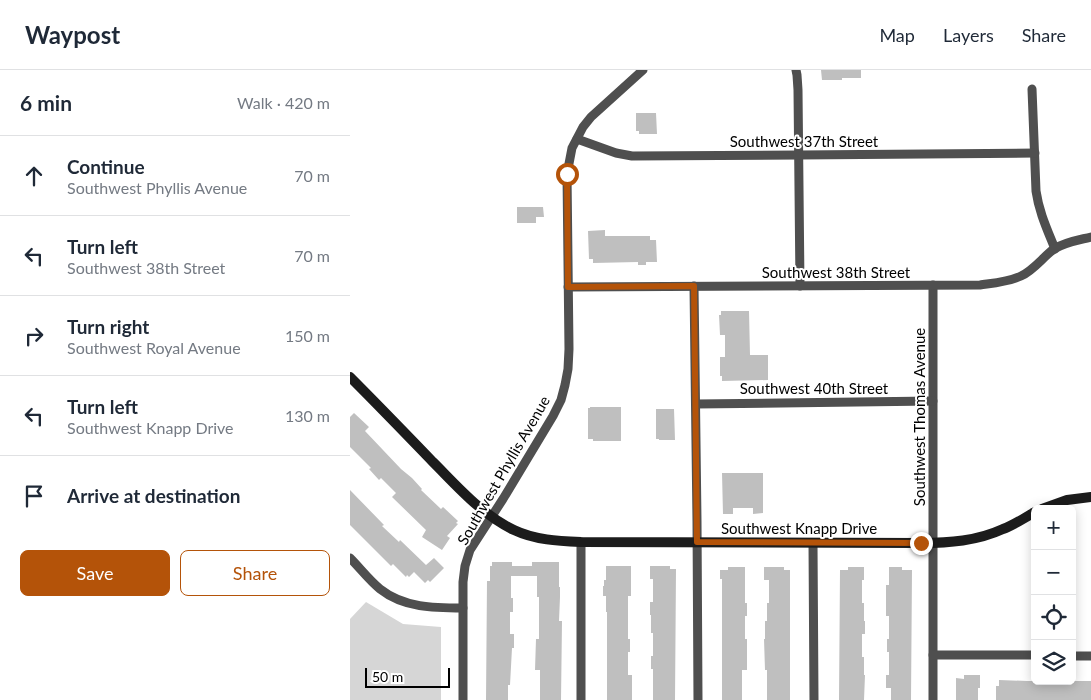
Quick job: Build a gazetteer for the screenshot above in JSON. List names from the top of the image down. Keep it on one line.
{"streets":{"street":["Southwest 37th Street","Southwest 38th Street","Southwest 40th Street","Southwest Thomas Avenue","Southwest Phyllis Avenue","Southwest Knapp Drive"]},"crossings":[["Southwest 37th Street","Southwest Phyllis Avenue"],["Southwest 38th Street","Southwest Thomas Avenue"],["Southwest 38th Street","Southwest Phyllis Avenue"],["Southwest 40th Street","Southwest Thomas Avenue"],["Southwest Thomas Avenue","Southwest Knapp Drive"],["Southwest Phyllis Avenue","Southwest Knapp Drive"]],"scale_bar":"50 m","page":{"header":"Waypost","nav":["Map","Layers","Share"],"heading":["6 min","Walk · 420 m"],"list":[["Continue","Southwest Phyllis Avenue","70 m"],["Turn left","Southwest 38th Street","70 m"],["Turn right","Southwest Royal Avenue","150 m"],["Turn left","Southwest Knapp Drive","130 m"],"Arrive at destination"],"map_buttons":["+","−"],"buttons":["Save","Share"],"scale":"50 m"}}
